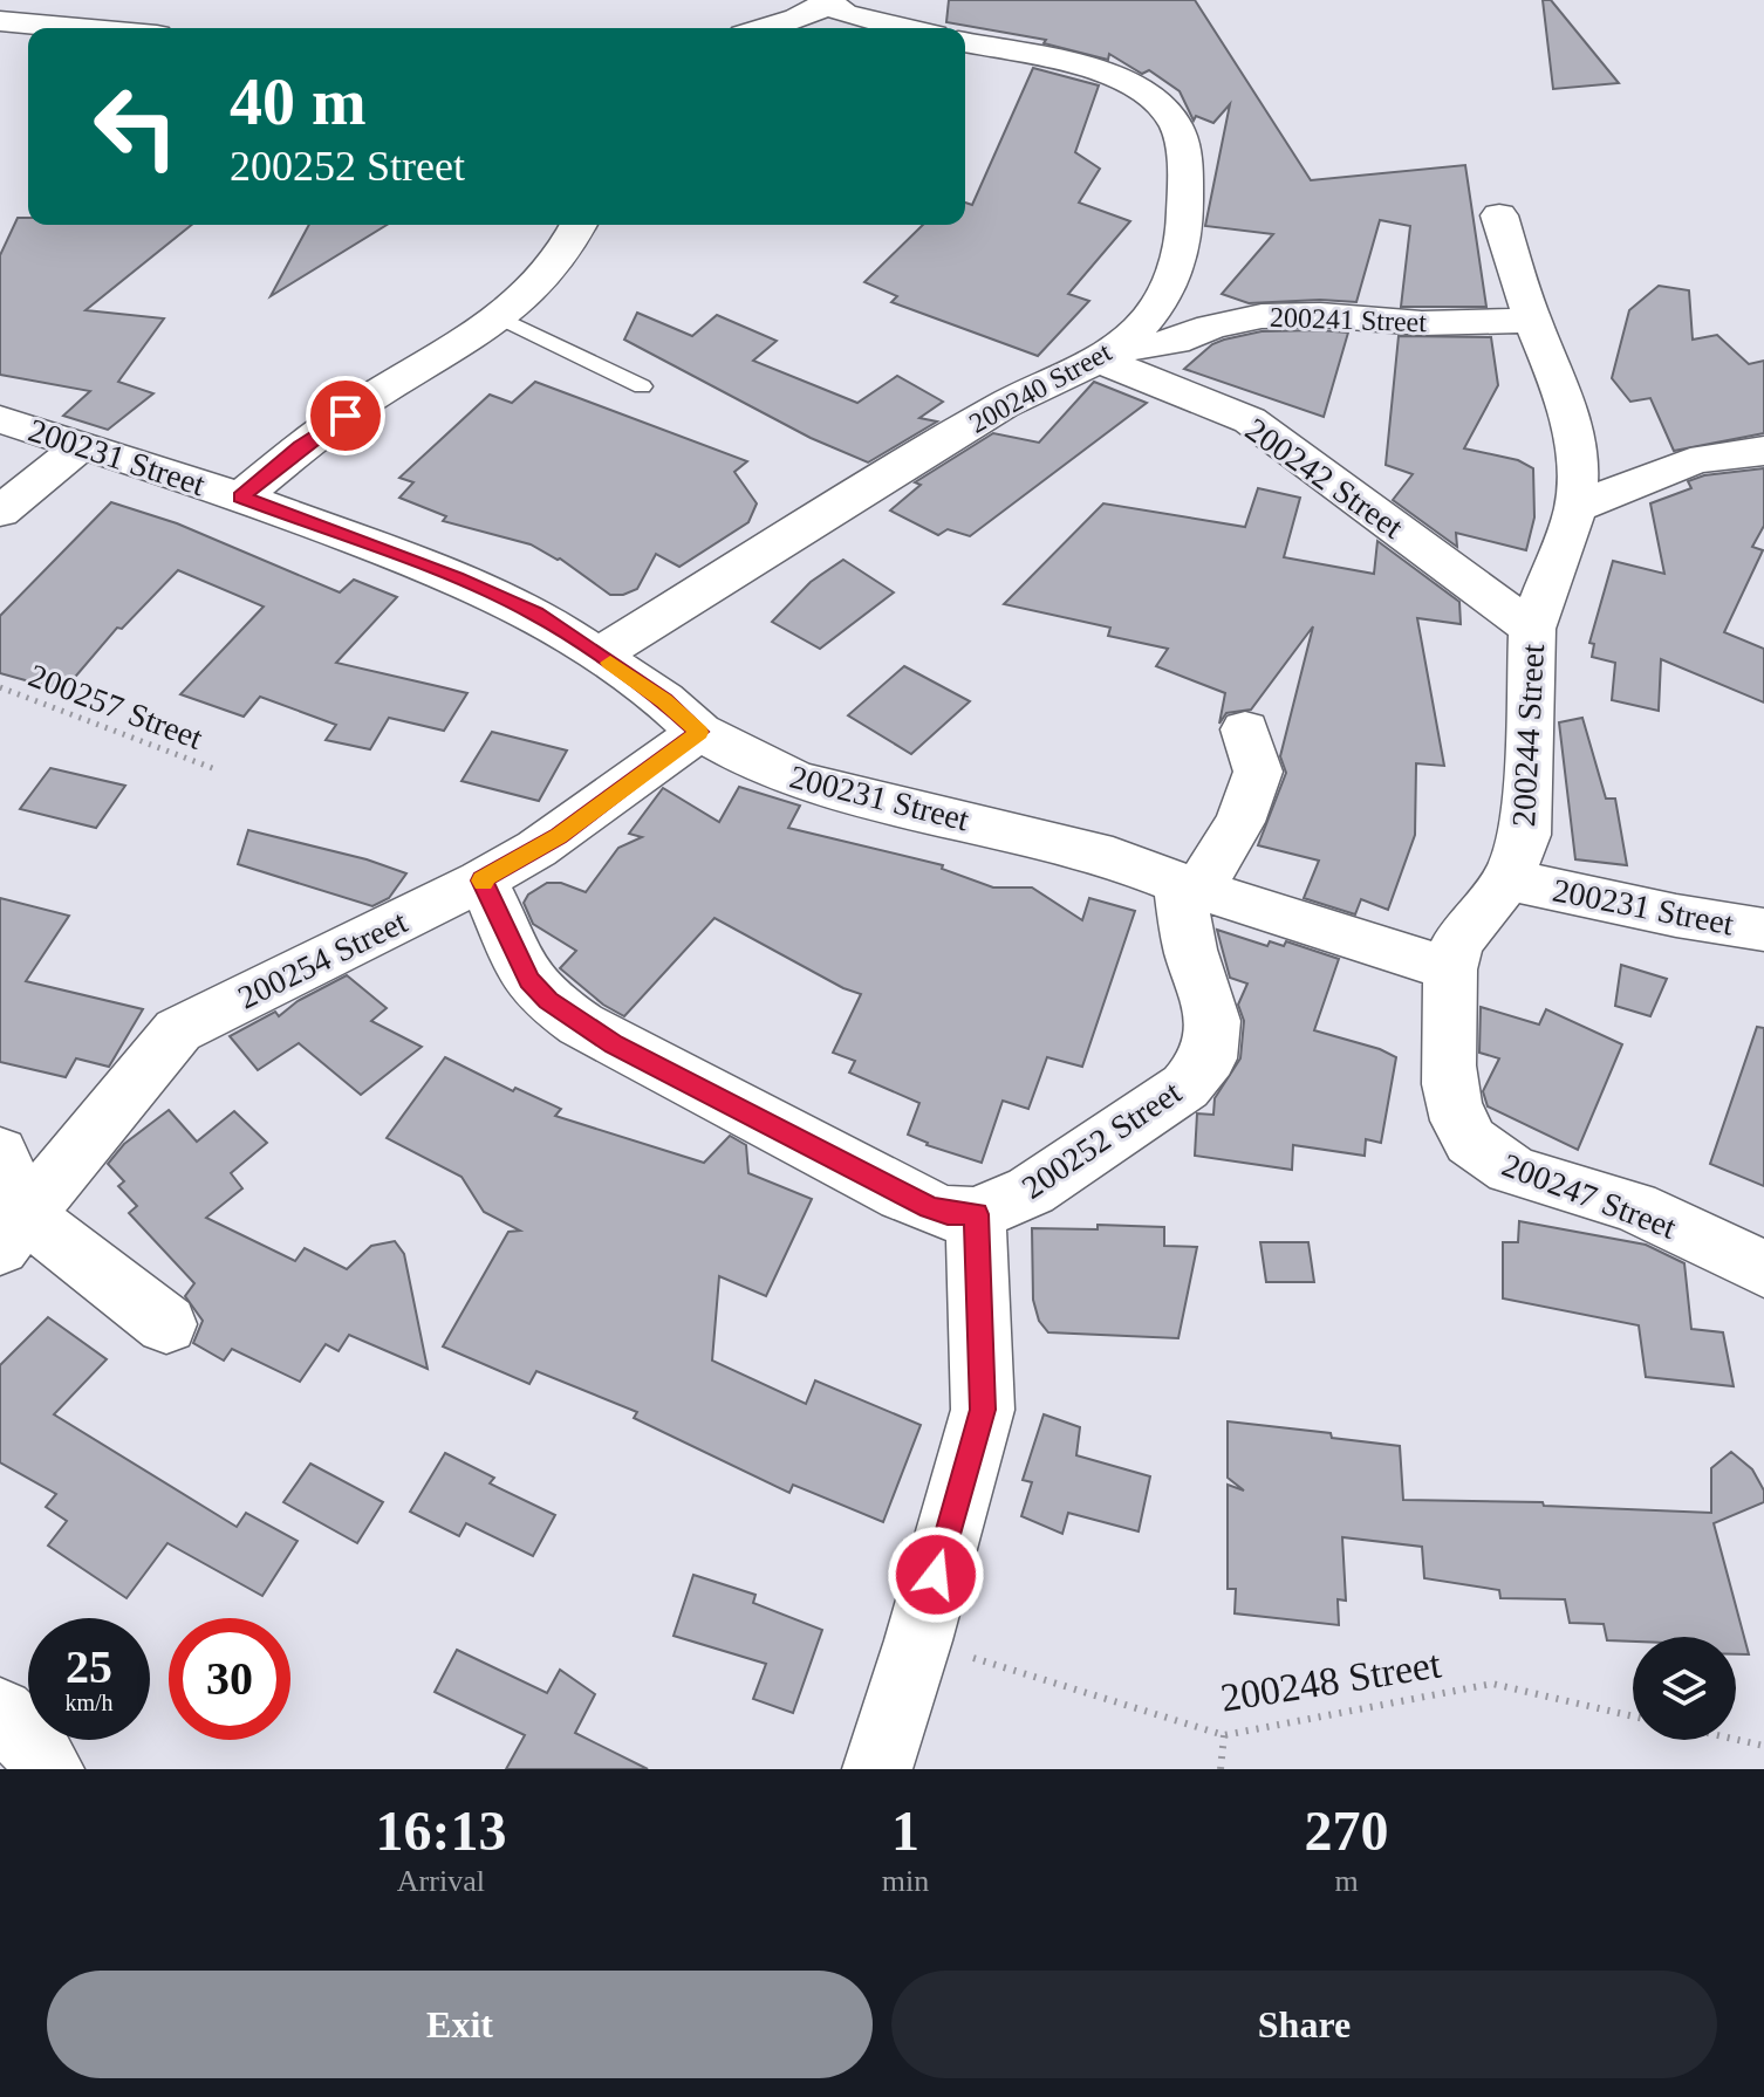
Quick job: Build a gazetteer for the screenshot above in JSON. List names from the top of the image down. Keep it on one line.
{"streets":{"street":["200241 Street","200240 Street","200231 Street","200242 Street","200244 Street","200254 Street","200252 Street","200247 Street"],"path":["200257 Street","200248 Street"]},"crossings":[["200241 Street","200240 Street"],["200241 Street","200242 Street"],["200241 Street","200244 Street"],["200240 Street","200231 Street"],["200240 Street","200242 Street"],["200231 Street","200244 Street"],["200231 Street","200254 Street"],["200231 Street","200252 Street"],["200231 Street","200247 Street"],["200242 Street","200244 Street"]],"page":{"turn":["40 m","200252 Street"],"speed":"25 km/h","limit":"30","eta":["16:13","Arrival","1","min","270","m"],"buttons":["Exit","Share"]}}
